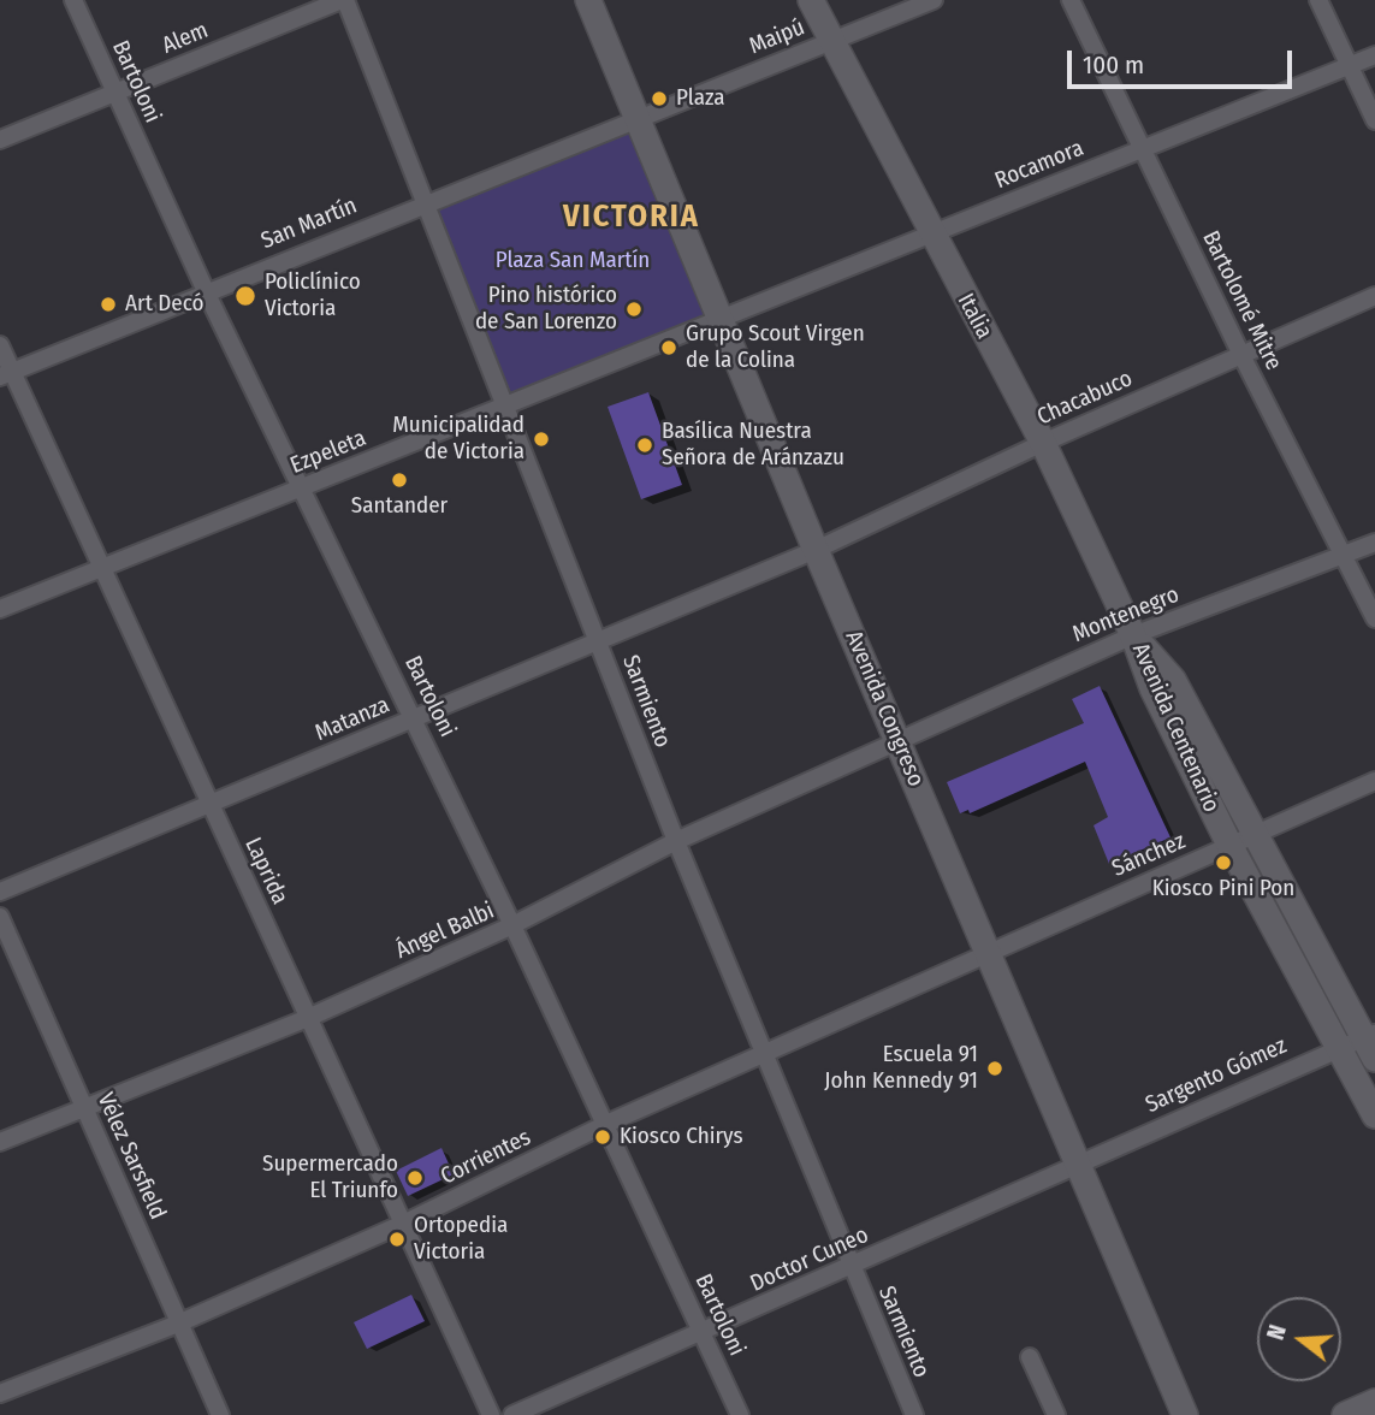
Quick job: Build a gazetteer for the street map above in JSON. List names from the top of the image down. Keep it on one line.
{"streets":{"street":["Maipú","Alem","Bartoloni","Rocamora","San Martín","Bartolomé Mitre","Italia","Chacabuco","Ezpeleta","Montenegro","Sarmiento","Avenida Congreso","Matanza","Avenida Centenario","Sánchez","Laprida","Ángel Balbi","Sargento Gómez","Vélez Sarsfield","Corrientes","Doctor Cuneo"]},"crossings":[["Maipú","San Martín"],["Maipú","Italia"],["Maipú","Avenida Congreso"],["Alem","Bartoloni"],["Alem","Sarmiento"],["Bartoloni","San Martín"],["Bartoloni","Ezpeleta"],["Bartoloni","Matanza"],["Bartoloni","Ángel Balbi"],["Bartoloni","Corrientes"],["Bartoloni","Doctor Cuneo"],["Rocamora","Bartolomé Mitre"],["Rocamora","Italia"],["Rocamora","Ezpeleta"],["Rocamora","Avenida Congreso"],["San Martín","Sarmiento"],["San Martín","Avenida Congreso"],["San Martín","Laprida"],["Bartolomé Mitre","Chacabuco"],["Bartolomé Mitre","Montenegro"],["Italia","Chacabuco"],["Italia","Montenegro"],["Italia","Avenida Centenario"],["Chacabuco","Avenida Congreso"],["Chacabuco","Matanza"],["Ezpeleta","Sarmiento"],["Ezpeleta","Avenida Congreso"],["Ezpeleta","Laprida"],["Montenegro","Avenida Congreso"],["Montenegro","Avenida Centenario"],["Montenegro","Ángel Balbi"],["Sarmiento","Matanza"],["Sarmiento","Ángel Balbi"],["Sarmiento","Corrientes"],["Sarmiento","Doctor Cuneo"],["Avenida Congreso","Matanza"],["Avenida Congreso","Sánchez"],["Avenida Congreso","Ángel Balbi"],["Avenida Congreso","Sargento Gómez"],["Avenida Congreso","Corrientes"],["Avenida Congreso","Doctor Cuneo"],["Matanza","Laprida"],["Avenida Centenario","Sánchez"],["Avenida Centenario","Sargento Gómez"],["Sánchez","Corrientes"],["Laprida","Ángel Balbi"],["Laprida","Corrientes"],["Ángel Balbi","Vélez Sarsfield"],["Sargento Gómez","Doctor Cuneo"],["Vélez Sarsfield","Corrientes"]],"districts":["VICTORIA"],"parks":["Plaza San Martín"],"places":["Plaza","Policlínico Victoria","Art Decó","Pino histórico de San Lorenzo","Grupo Scout Virgen de la Colina","Municipalidad de Victoria","Basílica Nuestra Señora de Aránzazu","Santander","Kiosco Pini Pon","Escuela 91 John Kennedy 91","Kiosco Chirys","Supermercado El Triunfo","Ortopedia Victoria"],"scale_bar":"100 m","north":"left"}
